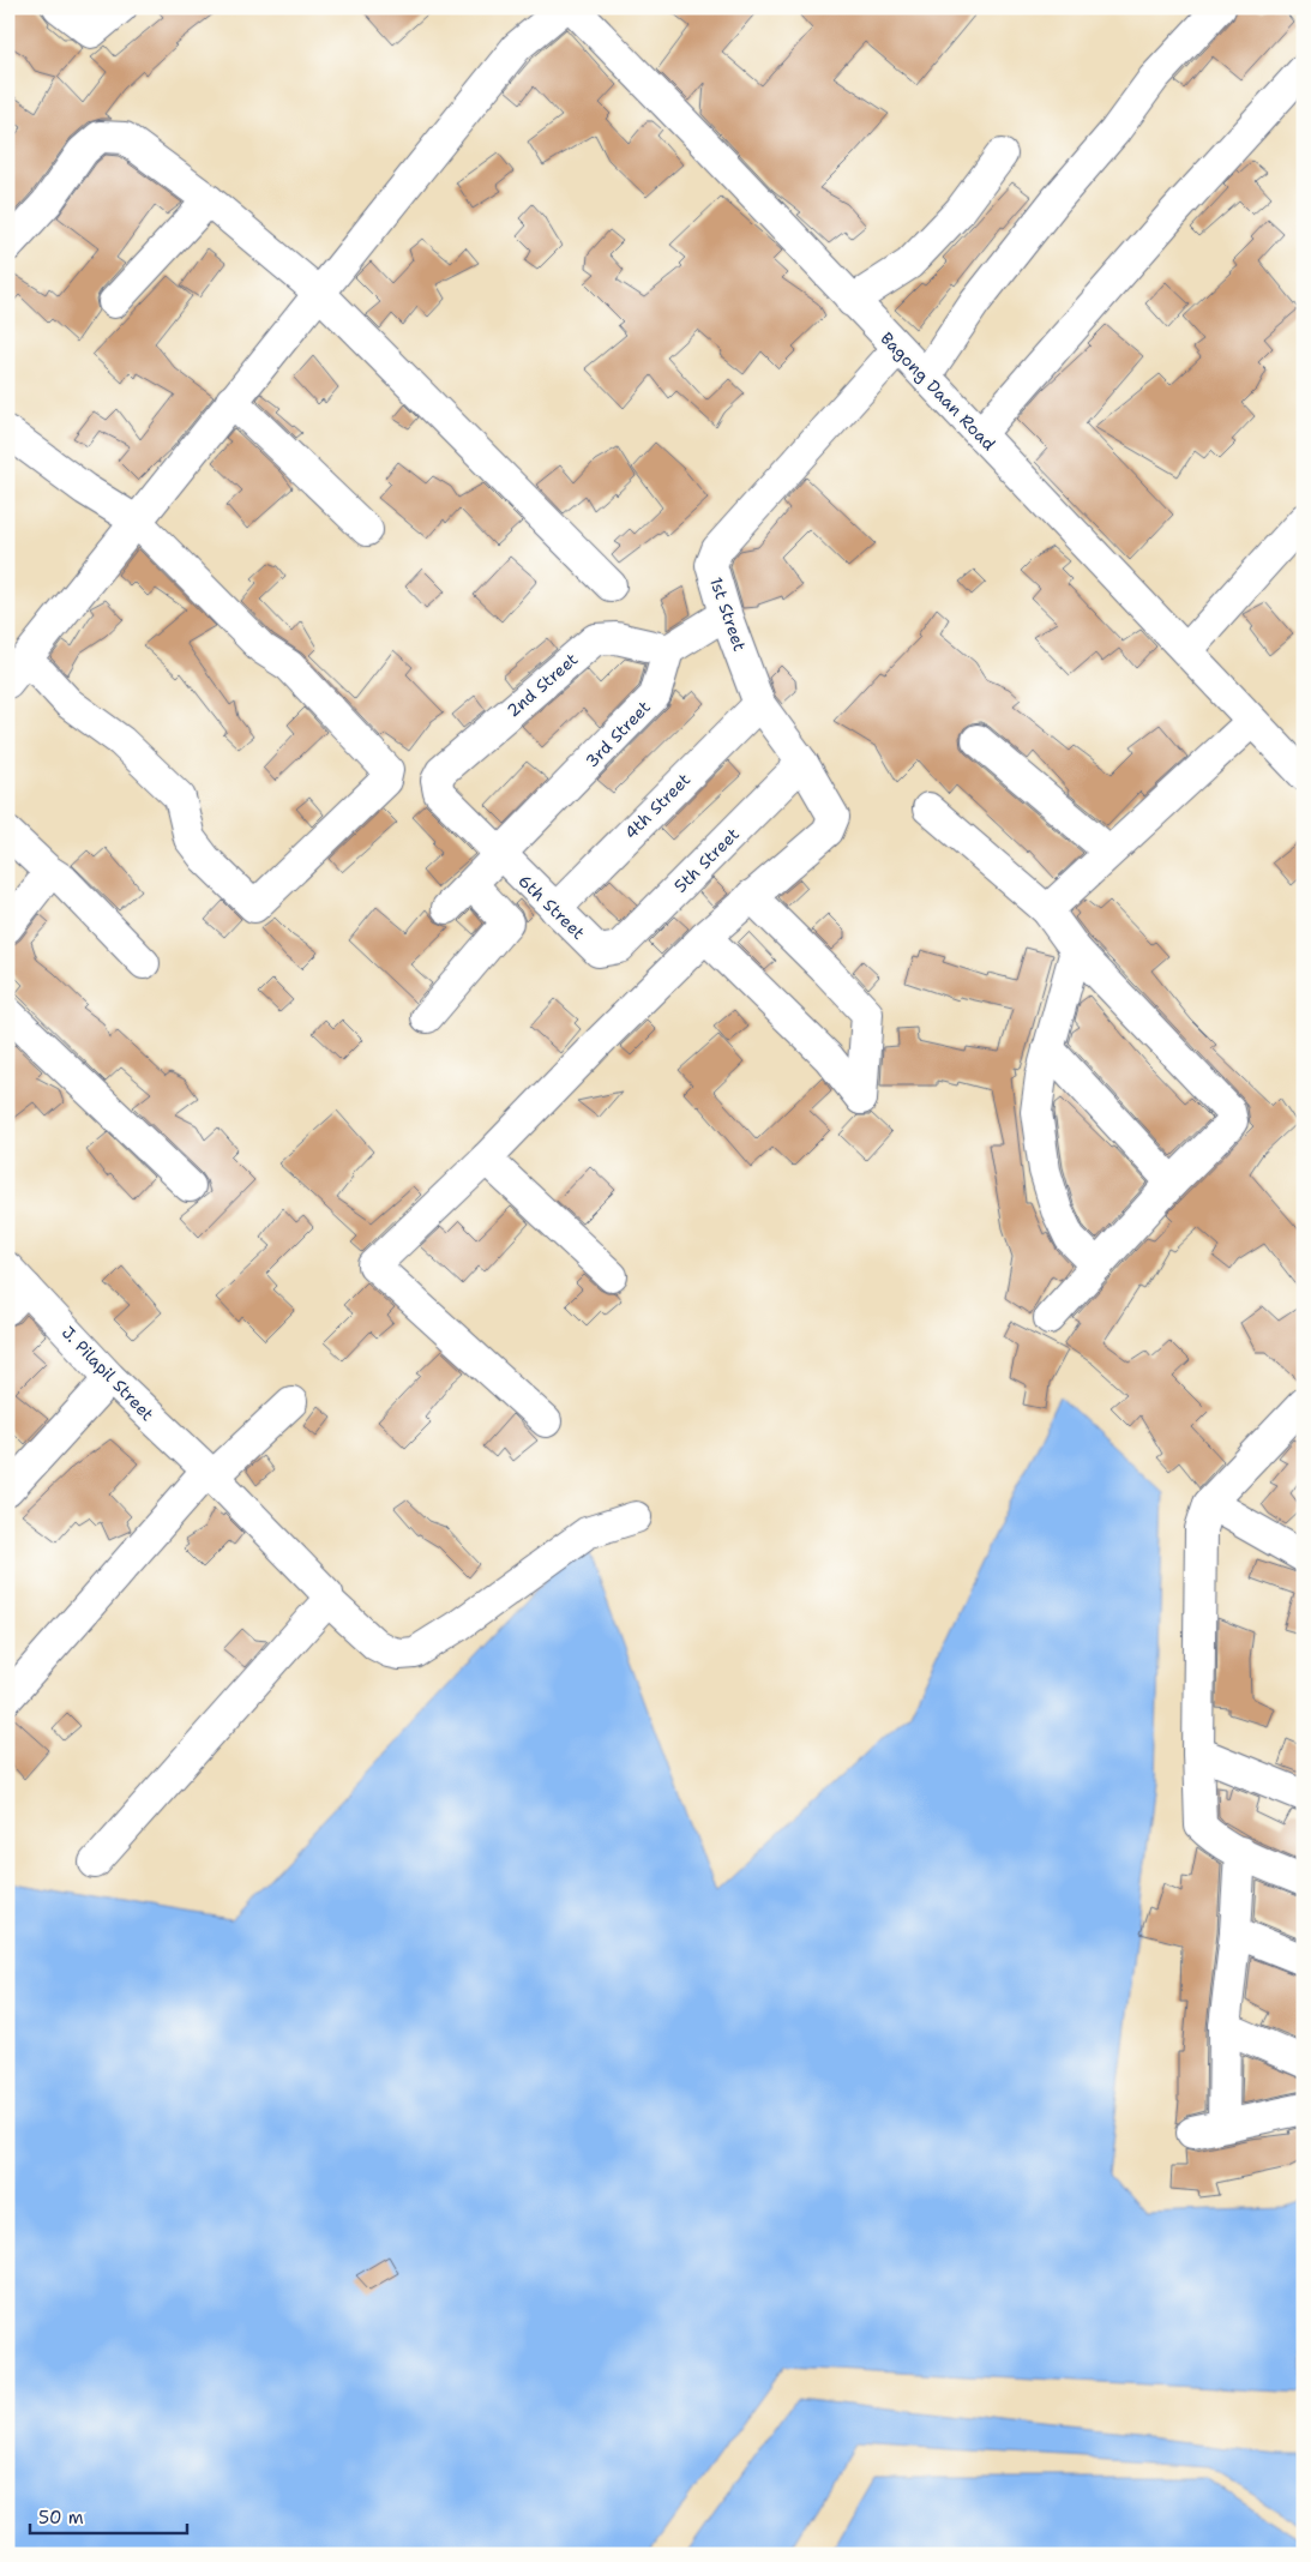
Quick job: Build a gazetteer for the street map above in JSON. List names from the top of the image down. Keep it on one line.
{"streets":{"street":["Bagong Daan Road","1st Street","2nd Street","3rd Street","4th Street","5th Street","6th Street","J. Pilapil Street"]},"crossings":[["Bagong Daan Road","1st Street"],["1st Street","4th Street"],["1st Street","5th Street"],["2nd Street","3rd Street"],["2nd Street","6th Street"],["3rd Street","6th Street"],["4th Street","6th Street"],["5th Street","6th Street"]],"scale_bar":"50 m"}
